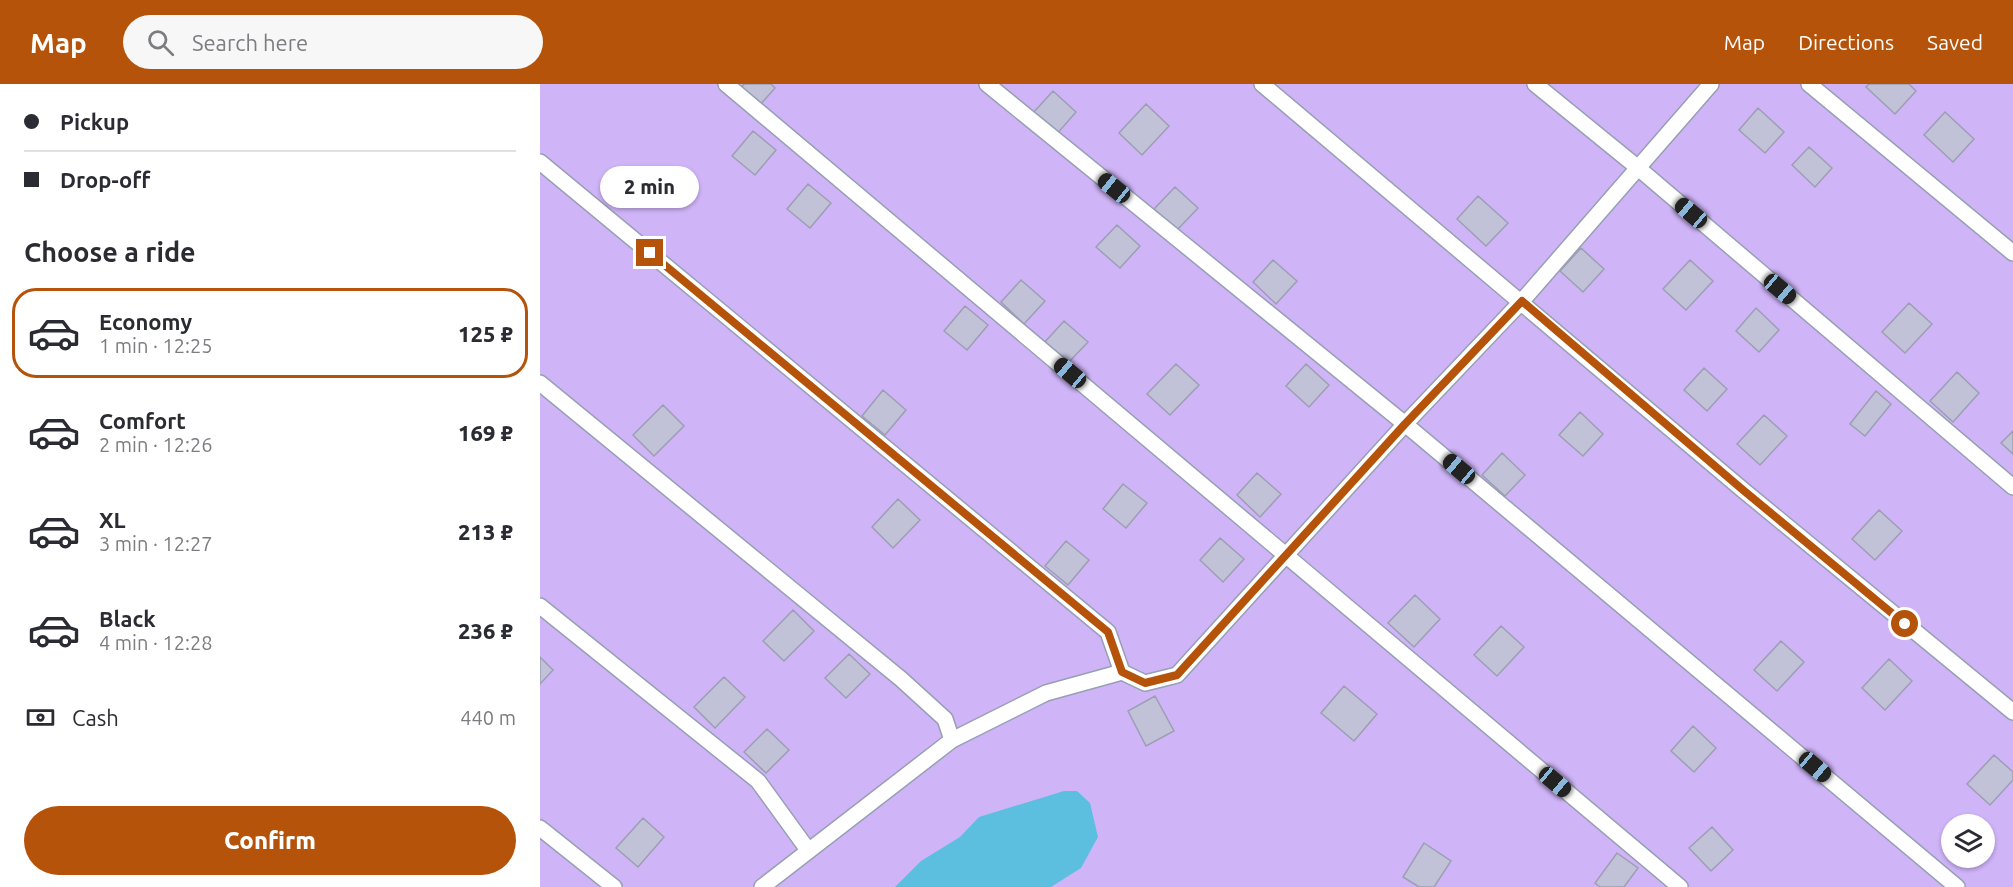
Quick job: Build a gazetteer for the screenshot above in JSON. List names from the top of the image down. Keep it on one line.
{"page":{"header":"Map","search":"Search here","nav":["Map","Directions","Saved"],"banner":["Pickup","Drop-off"],"bubble":"2 min","heading":"Choose a ride","list":[{"name":"Economy","note":"1 min · 12:25","value":"125 ₽"},{"name":"Comfort","note":"2 min · 12:26","value":"169 ₽"},{"name":"XL","note":"3 min · 12:27","value":"213 ₽"},{"name":"Black","note":"4 min · 12:28","value":"236 ₽"}],"pay":["Cash","440 m"],"buttons":"Confirm"}}
